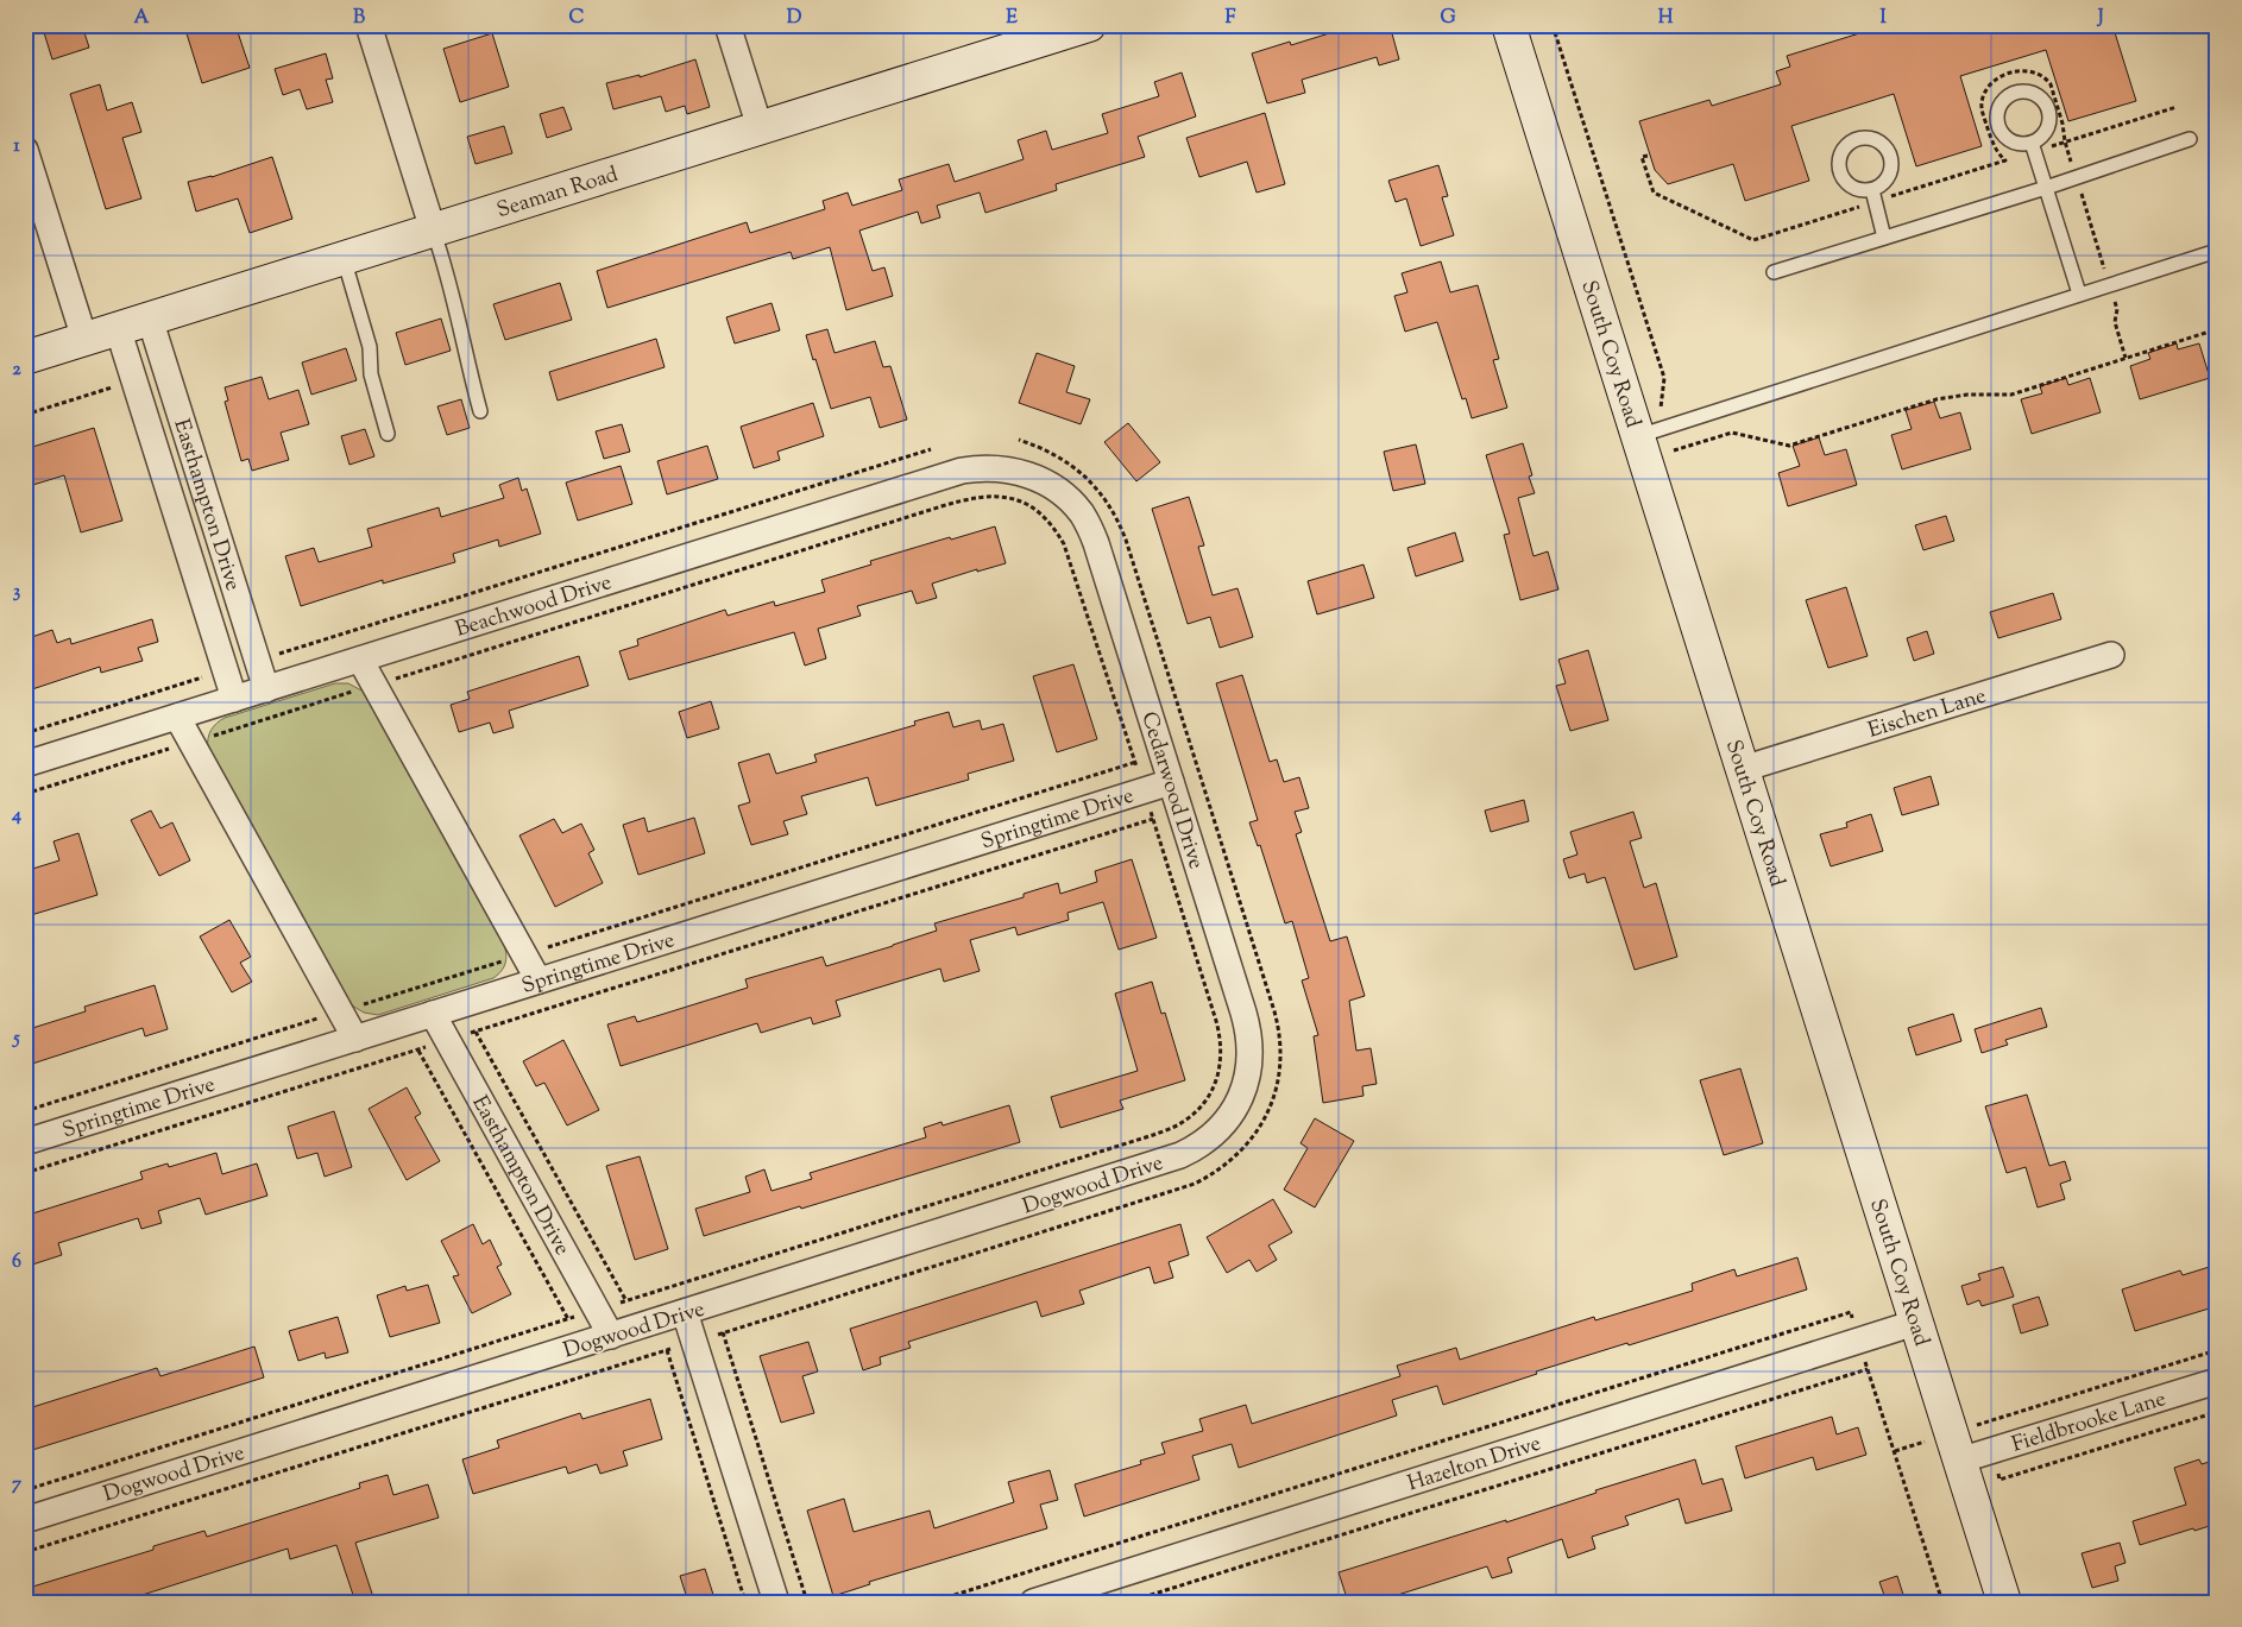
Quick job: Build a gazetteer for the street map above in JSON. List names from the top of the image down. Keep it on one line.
{"streets":{"street":["Seaman Road","South Coy Road","Easthampton Drive","Beachwood Drive","Eischen Lane","Cedarwood Drive","Springtime Drive","Dogwood Drive","Fieldbrooke Lane","Hazelton Drive"]},"crossings":[["Seaman Road","Easthampton Drive"],["South Coy Road","Eischen Lane"],["South Coy Road","Fieldbrooke Lane"],["South Coy Road","Hazelton Drive"],["Easthampton Drive","Beachwood Drive"],["Easthampton Drive","Springtime Drive"],["Easthampton Drive","Dogwood Drive"],["Beachwood Drive","Cedarwood Drive"],["Cedarwood Drive","Springtime Drive"],["Cedarwood Drive","Dogwood Drive"]],"grid":{"columns":["A","B","C","D","E","F","G","H","I","J"],"rows":["1","2","3","4","5","6","7"]}}
